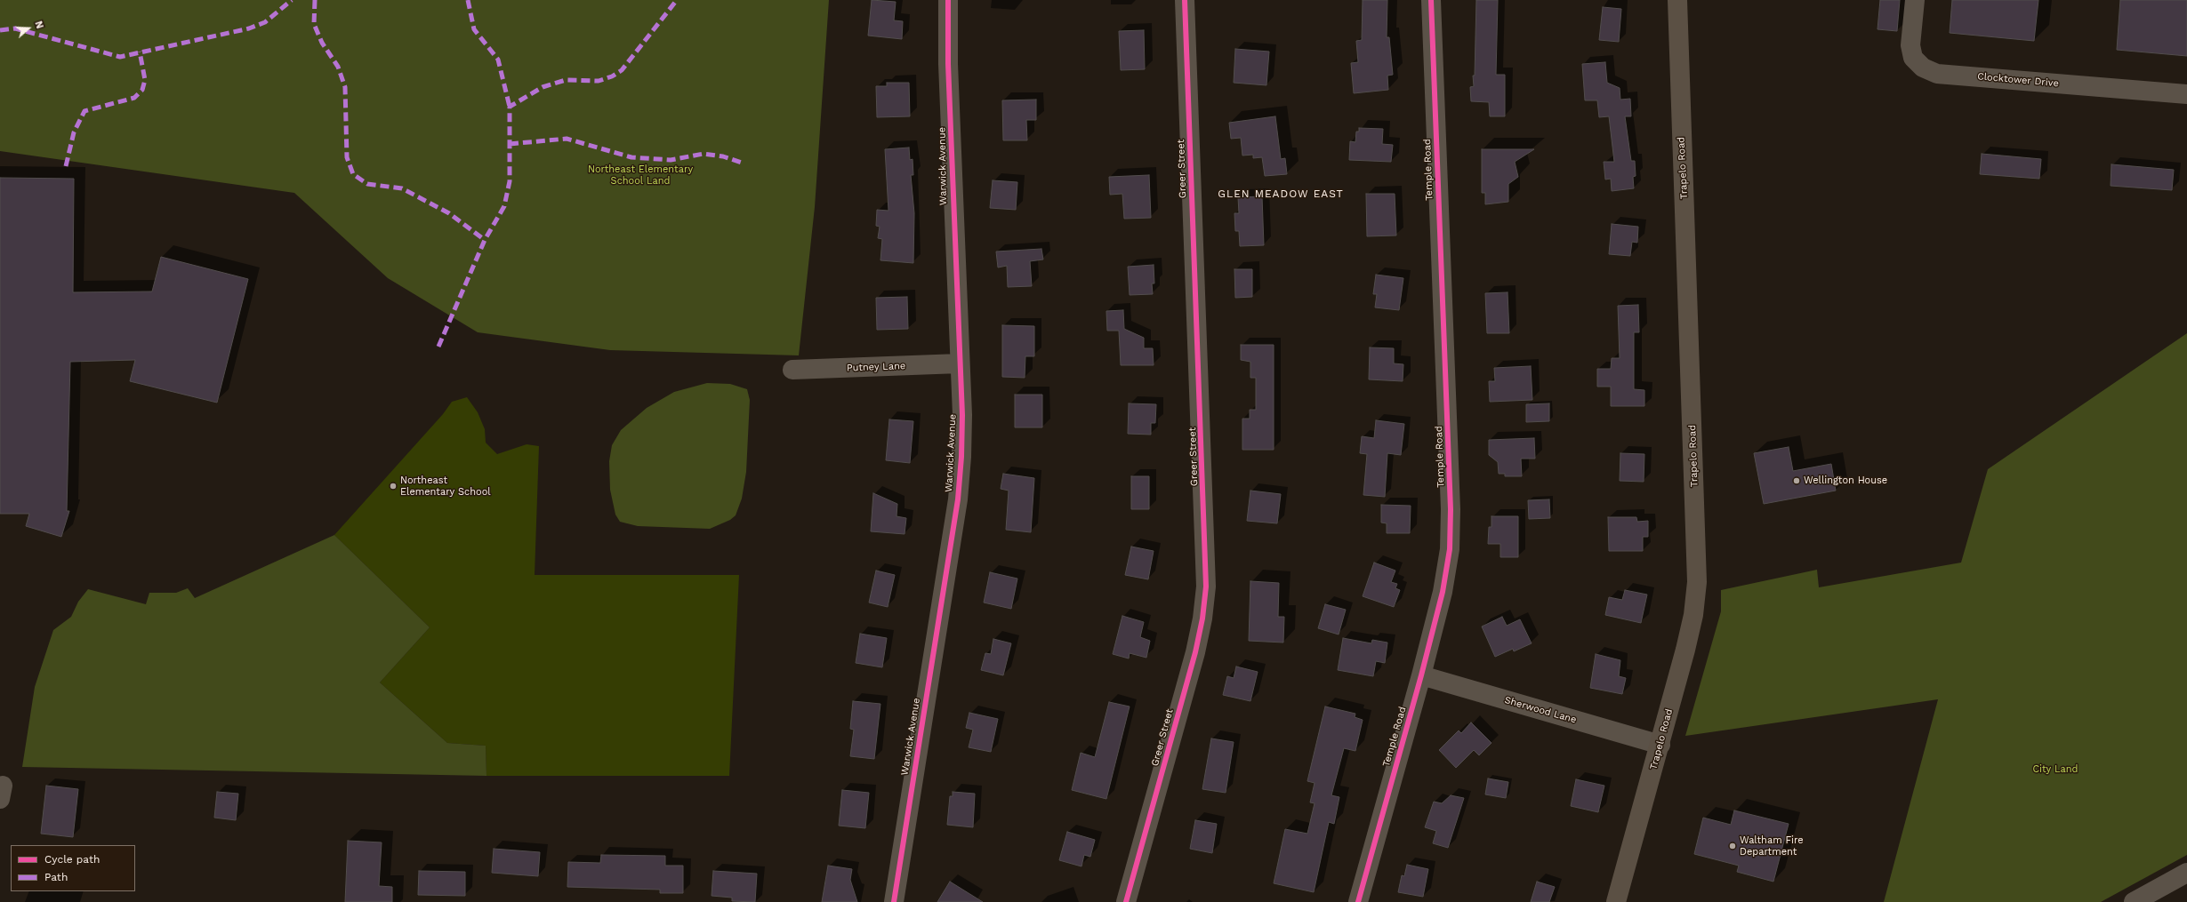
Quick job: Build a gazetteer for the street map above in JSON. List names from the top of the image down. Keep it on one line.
{"streets":{"main road":["Trapelo Road"],"street":["Clocktower Drive","Warwick Avenue","Greer Street","Temple Road","Putney Lane","Sherwood Lane"]},"crossings":[["Warwick Avenue","Putney Lane"],["Trapelo Road","Sherwood Lane"],["Temple Road","Sherwood Lane"]],"districts":["GLEN MEADOW EAST"],"parks":["Northeast Elementary School Land","City Land"],"places":["Wellington House","Northeast Elementary School","Waltham Fire Department"],"legend":["Cycle path","Path"],"north":"right"}
